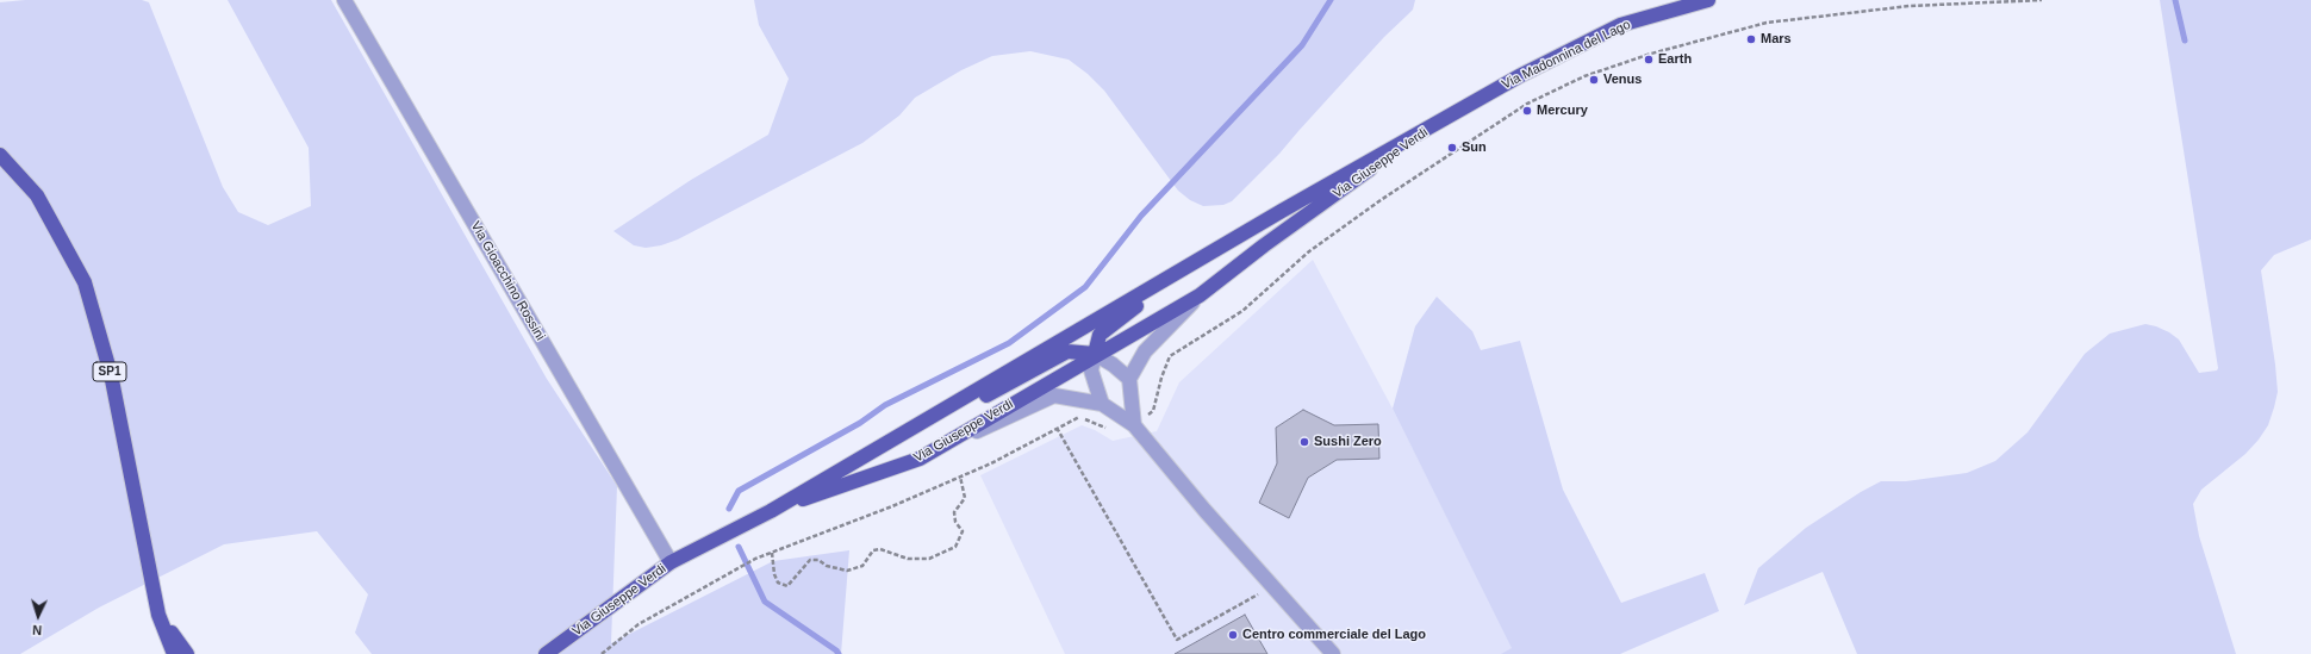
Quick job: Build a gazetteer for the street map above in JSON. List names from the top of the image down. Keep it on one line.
{"streets":{"main road":["Via Madonnina del Lago","Via Giuseppe Verdi","SP1"],"street":["Via Gioacchino Rossini"]},"crossings":[["Via Madonnina del Lago","Via Giuseppe Verdi"],["Via Giuseppe Verdi","Via Gioacchino Rossini"]],"places":["Mars","Earth","Venus","Mercury","Sun","Sushi Zero","Centro commerciale del Lago"],"north":"bottom"}
